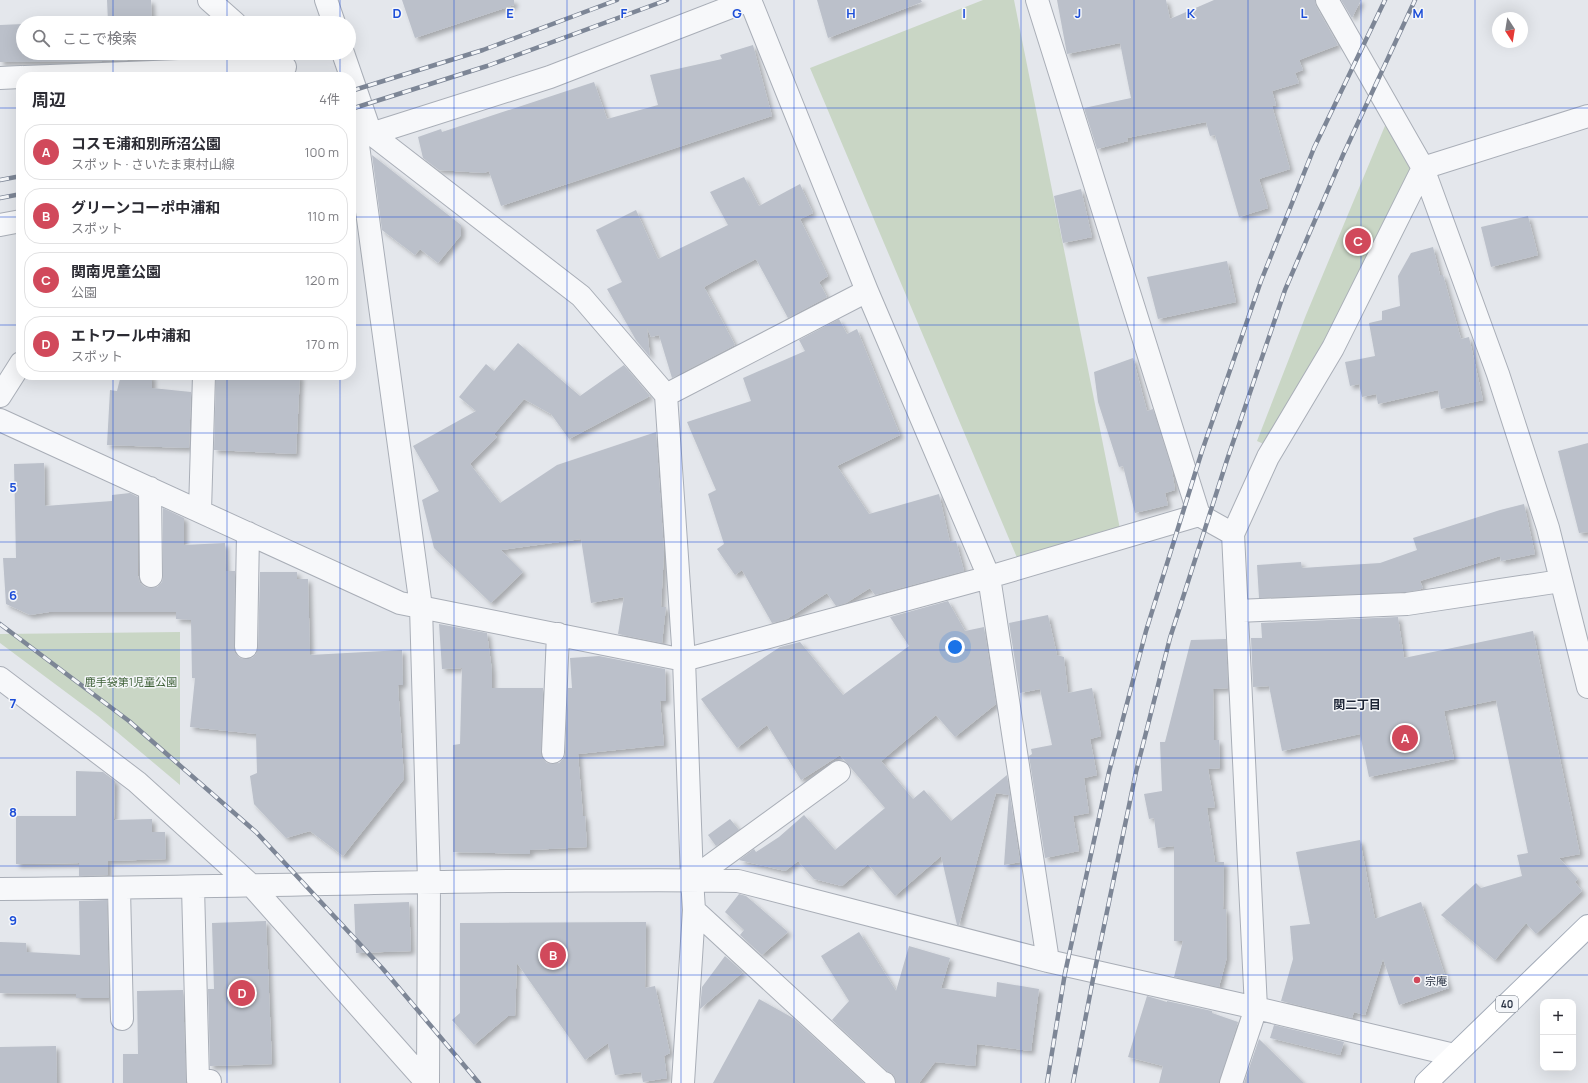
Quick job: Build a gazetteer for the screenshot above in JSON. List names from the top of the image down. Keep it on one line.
{"streets":{"main road":["40"]},"districts":["関二丁目"],"parks":["鹿手袋第1児童公園"],"places":["宗庵"],"north":"bottom","page":{"search":"ここで検索","heading":["周辺","4件"],"list":[{"mark":"A","name":"コスモ浦和別所沼公園","note":"スポット · さいたま東村山線","value":"100 m"},{"mark":"B","name":"グリーンコーポ中浦和","note":"スポット","value":"110 m"},{"mark":"C","name":"関南児童公園","note":"公園","value":"120 m"},{"mark":"D","name":"エトワール中浦和","note":"スポット","value":"170 m"}],"pins":["C","A","B","D"],"map_buttons":["+","−"]},"grid":{"columns":["D","E","F","G","H","I","J","K","L","M"],"rows":["5","6","7","8","9"]}}
